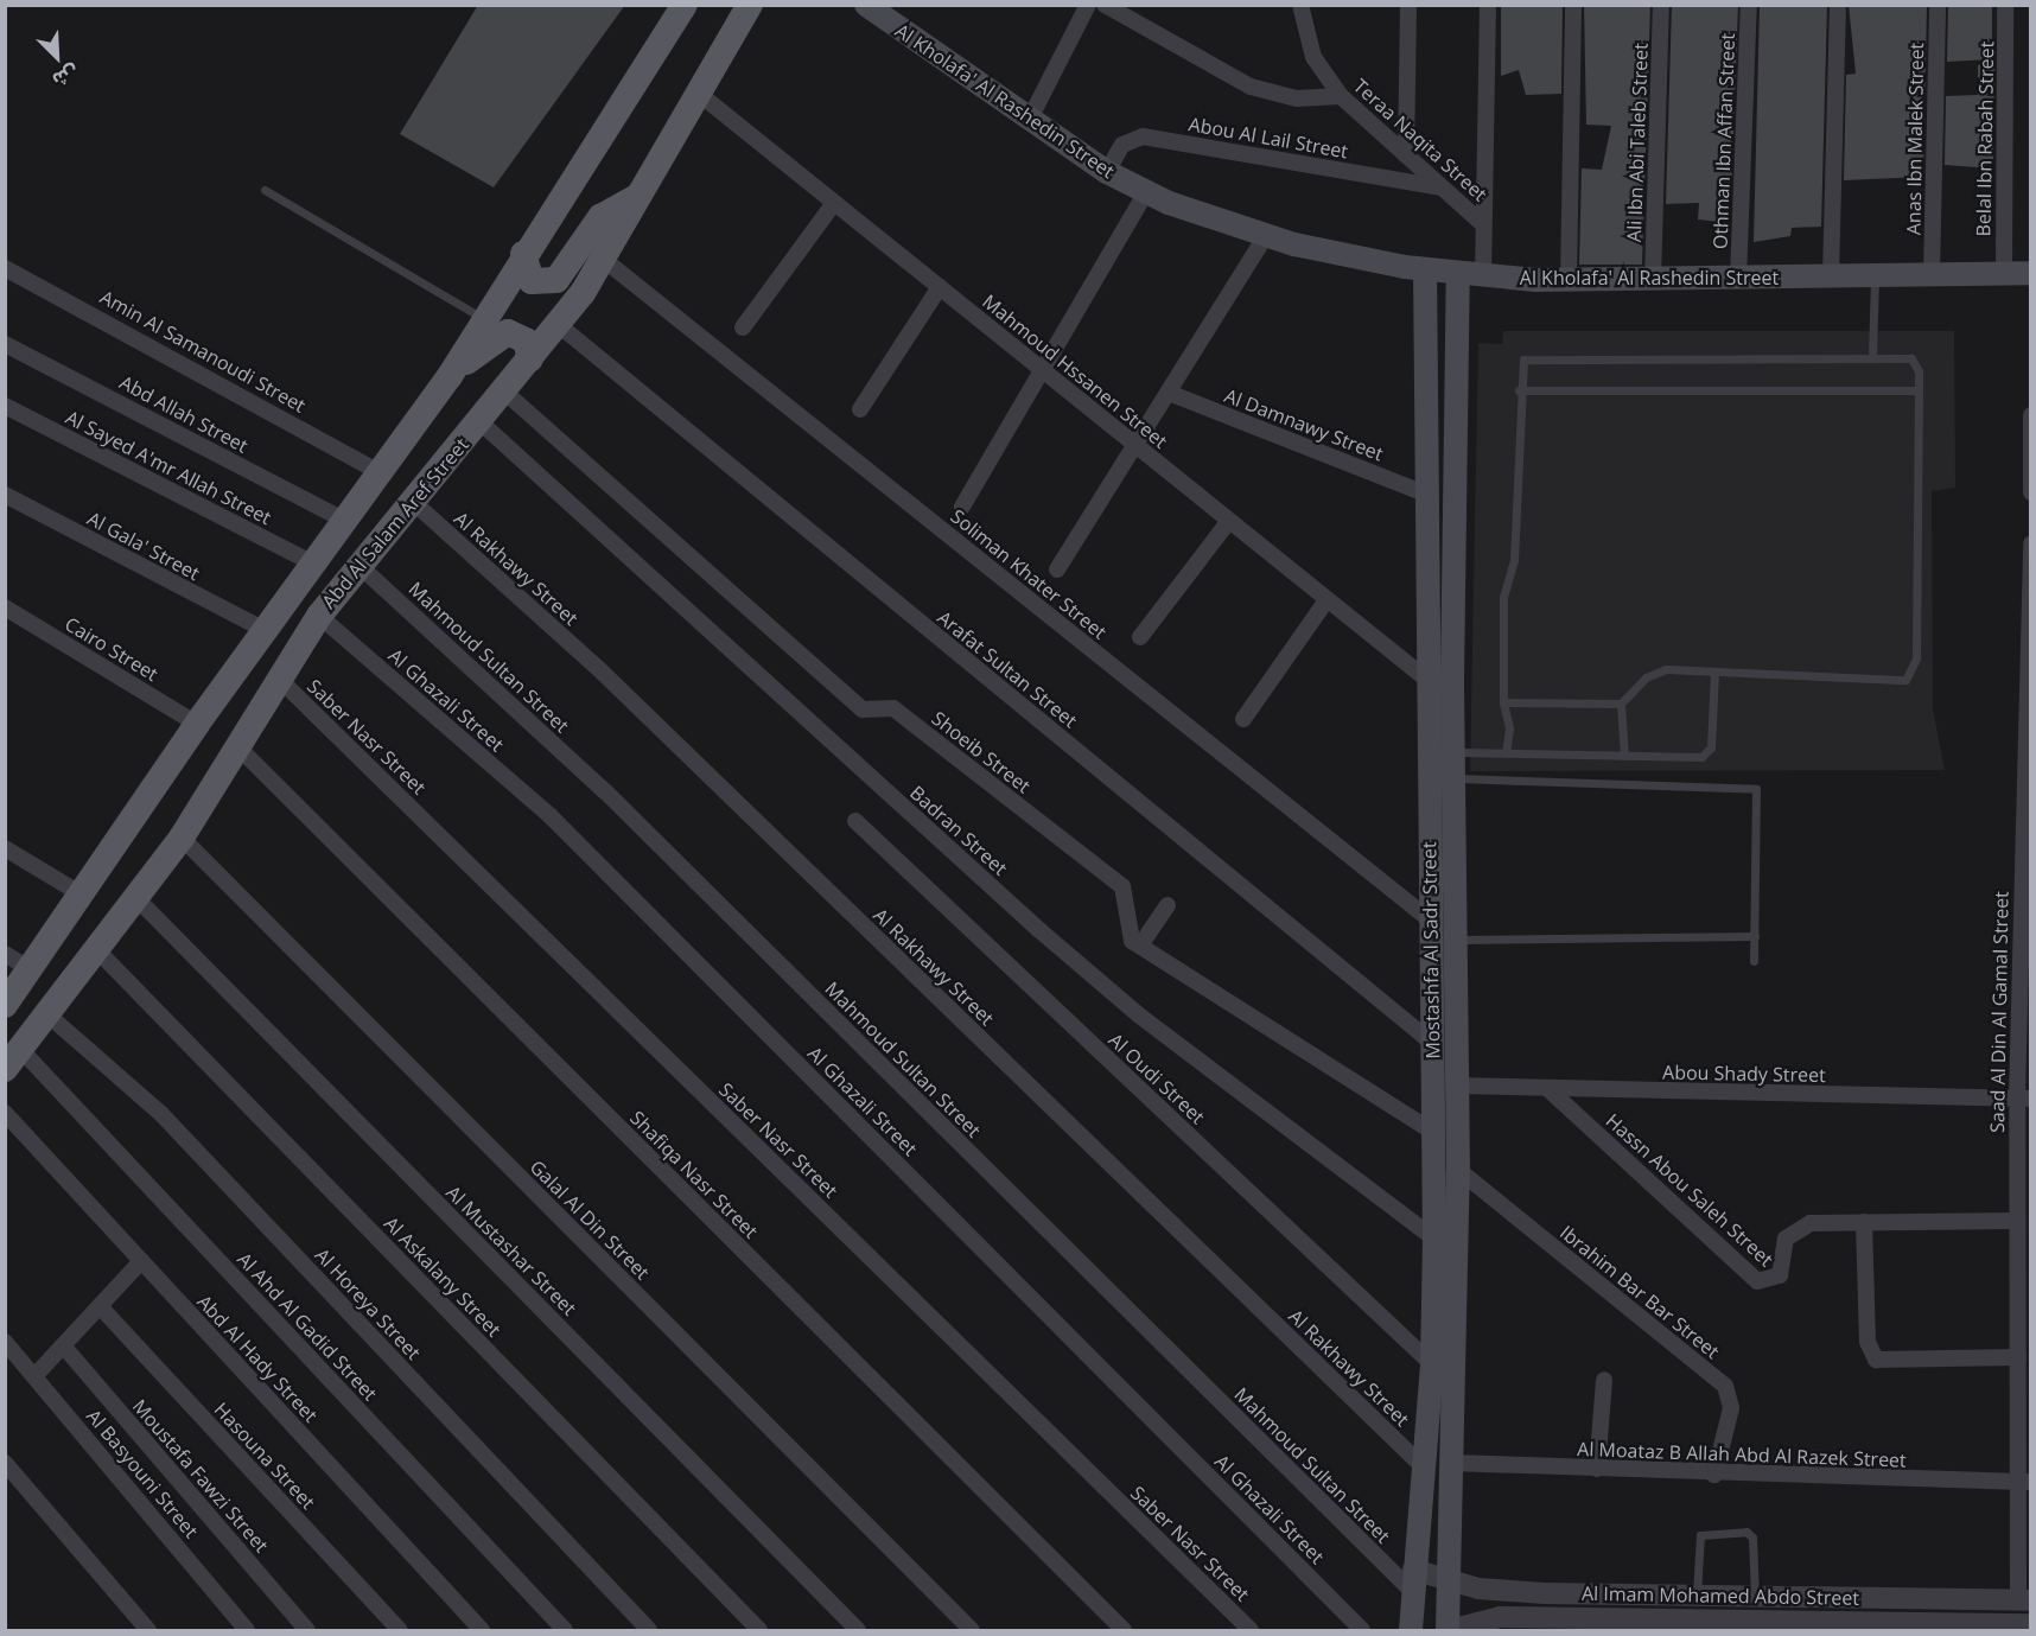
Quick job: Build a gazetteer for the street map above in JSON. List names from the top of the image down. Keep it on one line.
{"streets":{"main road":["Al Kholafa' Al Rashedin Street","Abd Al Salam Aref Street","Mostashfa Al Sadr Street"],"street":["Abou Al Lail Street","Anas Ibn Malek Street","Belal Ibn Rabah Street","Teraa Naqita Street","Othman Ibn Affan Street","Ali Ibn Abi Taleb Street","Amin Al Samanoudi Street","Mahmoud Hssanen Street","Abd Allah Street","Al Damnawy Street","Al Sayed A'mr Allah Street","Al Gala' Street","Al Rakhawy Street","Soliman Khater Street","Cairo Street","Mahmoud Sultan Street","Arafat Sultan Street","Al Ghazali Street","Saber Nasr Street","Shoeib Street","Badran Street","Saad Al Din Al Gamal Street","Abou Shady Street","Al Oudi Street","Shafiqa Nasr Street","Hassn Abou Saleh Street","Galal Al Din Street","Al Mustashar Street","Al Askalany Street","Ibrahim Bar Bar Street","Al Horeya Street","Al Ahd Al Gadid Street","Abd Al Hady Street","Al Moataz B Allah Abd Al Razek Street","Hasouna Street","Al Basyouni Street","Moustafa Fawzi Street","Al Imam Mohamed Abdo Street"]},"crossings":[["Al Kholafa' Al Rashedin Street","Abou Al Lail Street"],["Al Kholafa' Al Rashedin Street","Anas Ibn Malek Street"],["Al Kholafa' Al Rashedin Street","Belal Ibn Rabah Street"],["Al Kholafa' Al Rashedin Street","Othman Ibn Affan Street"],["Al Kholafa' Al Rashedin Street","Ali Ibn Abi Taleb Street"],["Al Kholafa' Al Rashedin Street","Mostashfa Al Sadr Street"],["Abou Al Lail Street","Teraa Naqita Street"],["Amin Al Samanoudi Street","Abd Al Salam Aref Street"],["Mahmoud Hssanen Street","Abd Al Salam Aref Street"],["Mahmoud Hssanen Street","Mostashfa Al Sadr Street"],["Abd Allah Street","Abd Al Salam Aref Street"],["Al Damnawy Street","Mostashfa Al Sadr Street"],["Al Sayed A'mr Allah Street","Abd Al Salam Aref Street"],["Abd Al Salam Aref Street","Al Gala' Street"],["Abd Al Salam Aref Street","Al Rakhawy Street"],["Abd Al Salam Aref Street","Soliman Khater Street"],["Abd Al Salam Aref Street","Cairo Street"],["Abd Al Salam Aref Street","Mahmoud Sultan Street"],["Abd Al Salam Aref Street","Arafat Sultan Street"],["Abd Al Salam Aref Street","Al Ghazali Street"],["Abd Al Salam Aref Street","Saber Nasr Street"],["Abd Al Salam Aref Street","Shoeib Street"],["Abd Al Salam Aref Street","Badran Street"],["Abd Al Salam Aref Street","Shafiqa Nasr Street"],["Abd Al Salam Aref Street","Galal Al Din Street"],["Abd Al Salam Aref Street","Al Mustashar Street"],["Abd Al Salam Aref Street","Al Askalany Street"],["Abd Al Salam Aref Street","Al Horeya Street"],["Abd Al Salam Aref Street","Al Ahd Al Gadid Street"],["Al Rakhawy Street","Mostashfa Al Sadr Street"],["Soliman Khater Street","Mostashfa Al Sadr Street"],["Mahmoud Sultan Street","Mostashfa Al Sadr Street"],["Mahmoud Sultan Street","Al Imam Mohamed Abdo Street"],["Arafat Sultan Street","Mostashfa Al Sadr Street"],["Badran Street","Mostashfa Al Sadr Street"],["Mostashfa Al Sadr Street","Abou Shady Street"],["Mostashfa Al Sadr Street","Al Oudi Street"],["Mostashfa Al Sadr Street","Ibrahim Bar Bar Street"],["Mostashfa Al Sadr Street","Al Moataz B Allah Abd Al Razek Street"],["Mostashfa Al Sadr Street","Al Imam Mohamed Abdo Street"],["Saad Al Din Al Gamal Street","Abou Shady Street"],["Saad Al Din Al Gamal Street","Al Moataz B Allah Abd Al Razek Street"],["Saad Al Din Al Gamal Street","Al Imam Mohamed Abdo Street"],["Abou Shady Street","Hassn Abou Saleh Street"],["Ibrahim Bar Bar Street","Al Moataz B Allah Abd Al Razek Street"]],"north":"bottom right"}
